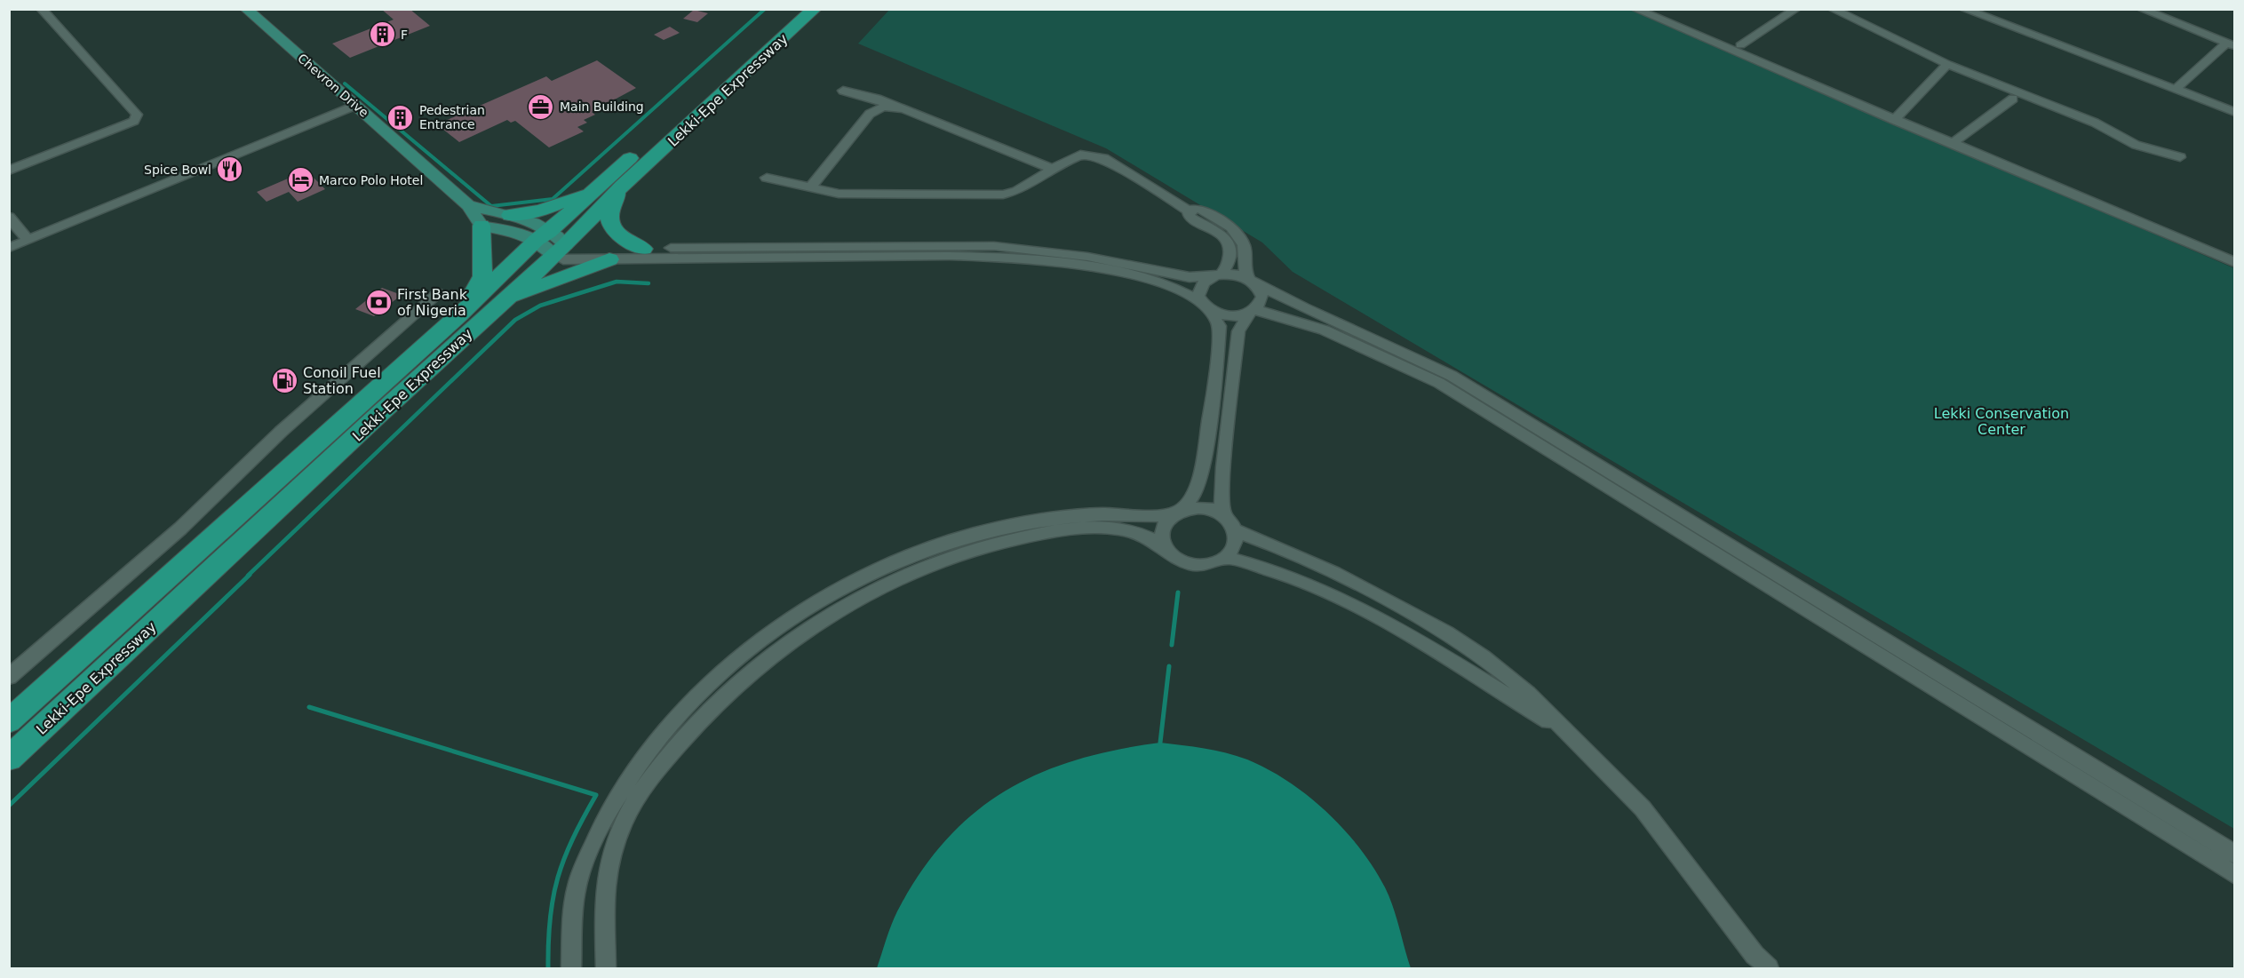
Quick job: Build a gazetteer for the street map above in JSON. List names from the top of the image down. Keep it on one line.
{"streets":{"highway":["Lekki-Epe Expressway"],"main road":["Chevron Drive"]},"crossings":[["Chevron Drive","Lekki-Epe Expressway"]],"parks":["Lekki Conservation Center"],"places":{"building":["F","Pedestrian Entrance"],"office":["Main Building"],"restaurant":["Spice Bowl"],"hotel":["Marco Polo Hotel"],"bank":["First Bank of Nigeria"],"fuel station":["Conoil Fuel Station"]}}
